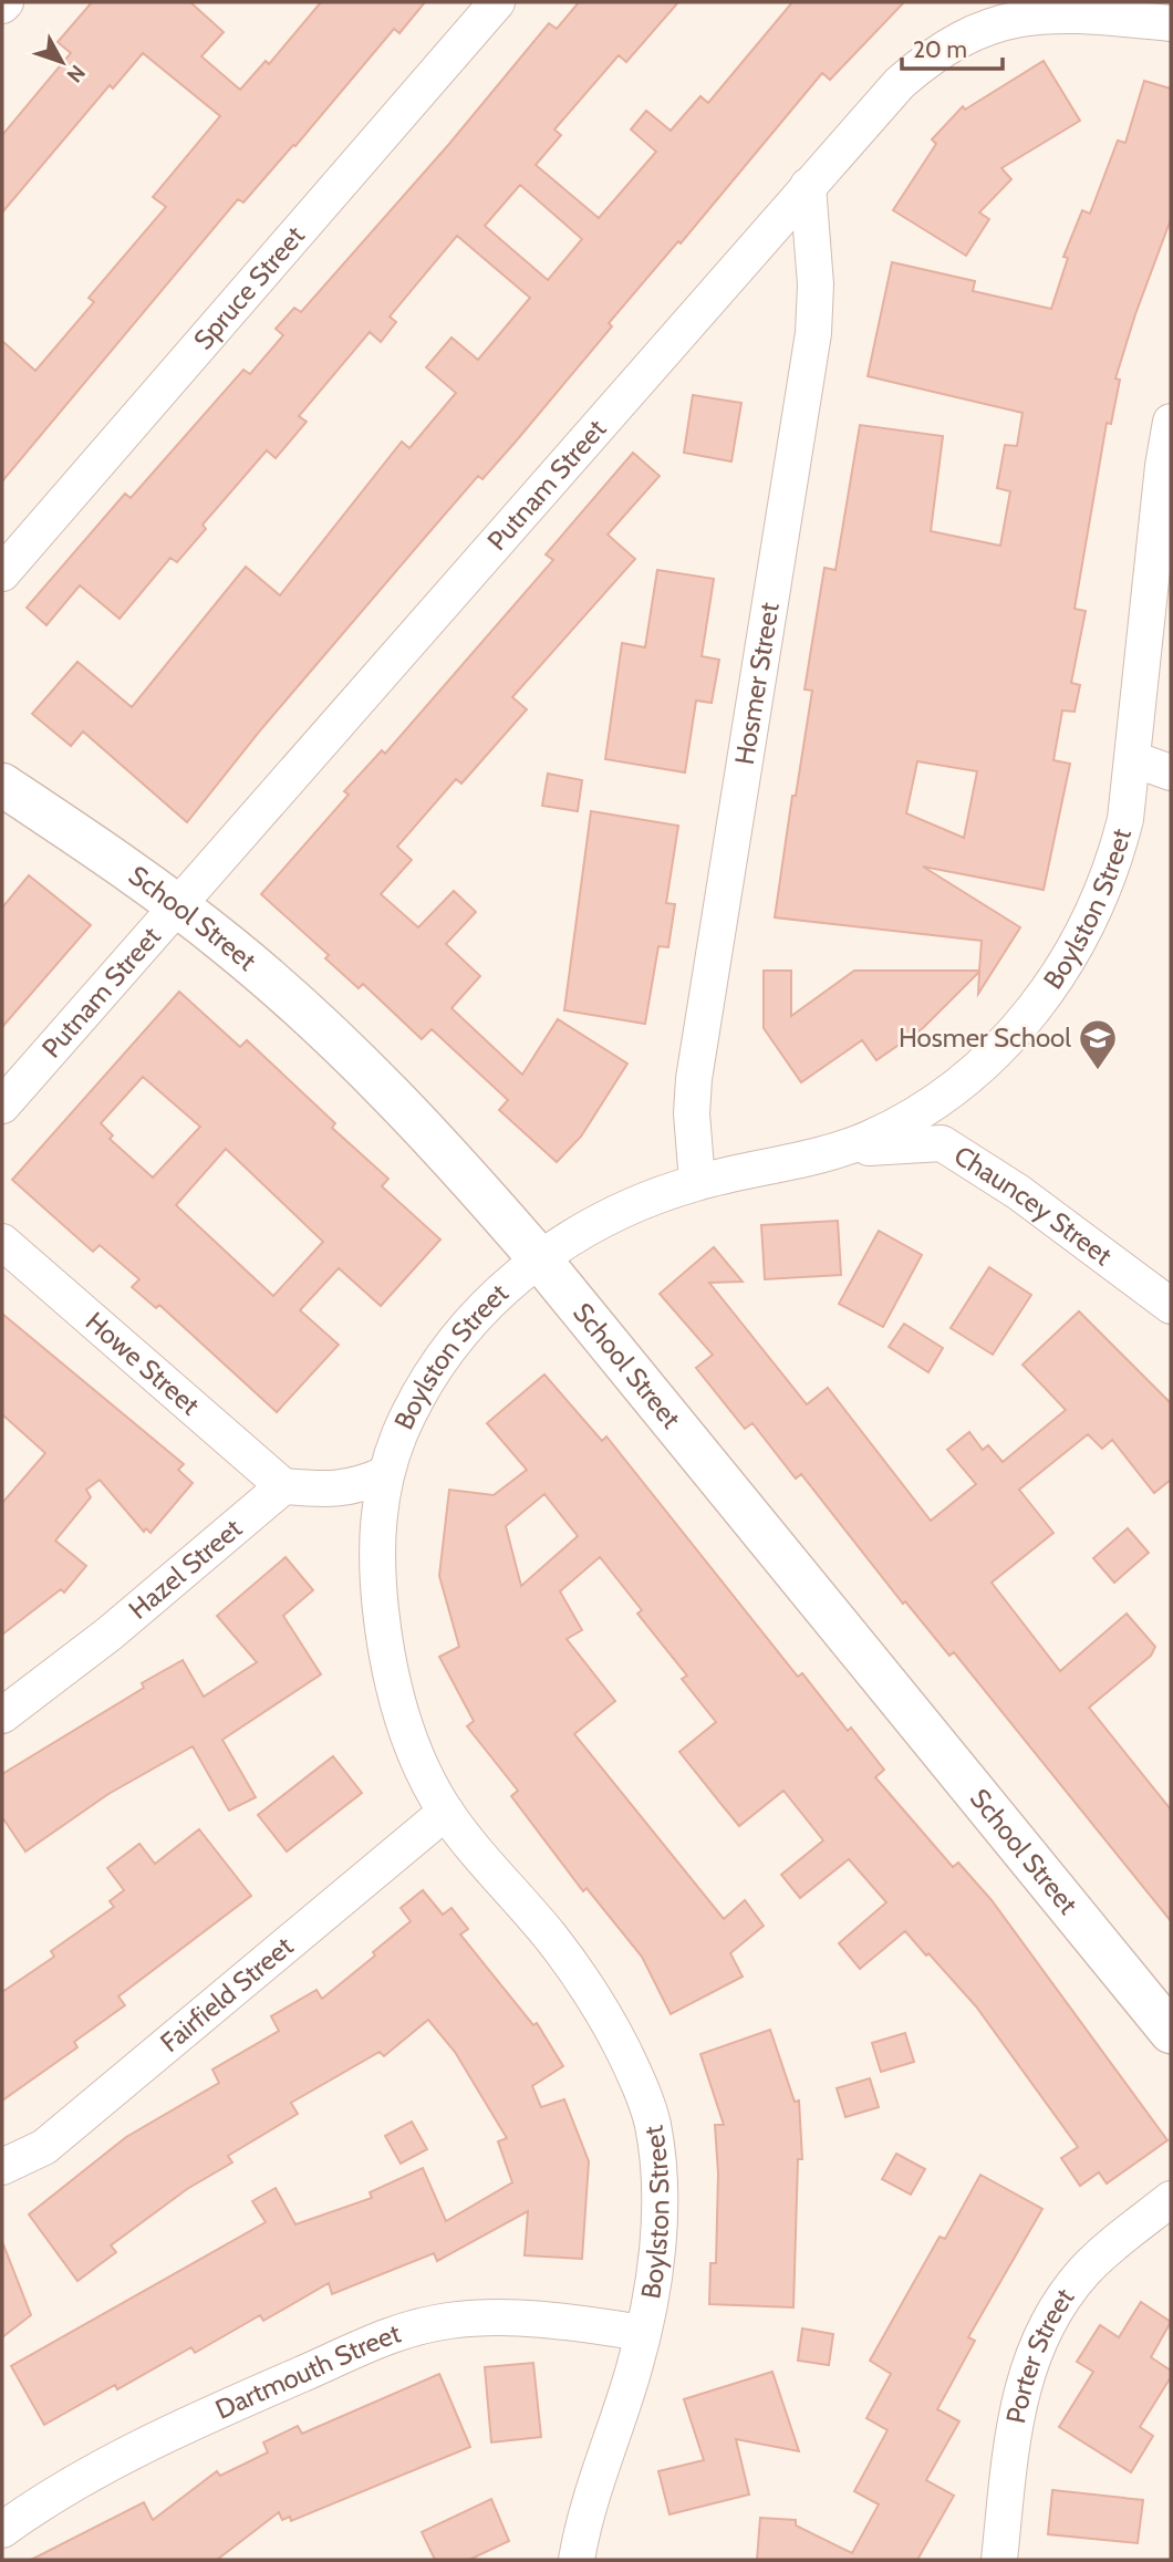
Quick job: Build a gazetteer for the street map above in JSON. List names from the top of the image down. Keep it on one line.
{"streets":{"street":["Spruce Street","Putnam Street","Hosmer Street","Boylston Street","School Street","Chauncey Street","Howe Street","Hazel Street","Fairfield Street","Porter Street","Dartmouth Street"]},"crossings":[["Putnam Street","Hosmer Street"],["Putnam Street","School Street"],["Hosmer Street","Boylston Street"],["Boylston Street","School Street"],["Boylston Street","Chauncey Street"],["Boylston Street","Fairfield Street"],["Boylston Street","Dartmouth Street"],["Howe Street","Hazel Street"]],"places":{"school or university":["Hosmer School"]},"scale_bar":"20 m","north":"bottom right"}
